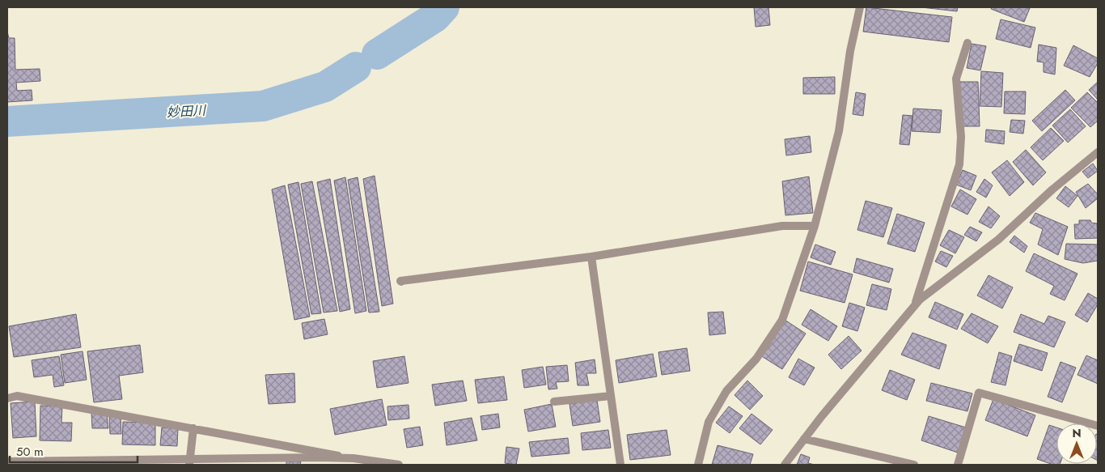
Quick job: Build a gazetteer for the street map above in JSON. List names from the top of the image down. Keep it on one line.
{"water":["妙田川"],"scale_bar":"50 m","north":"top"}
